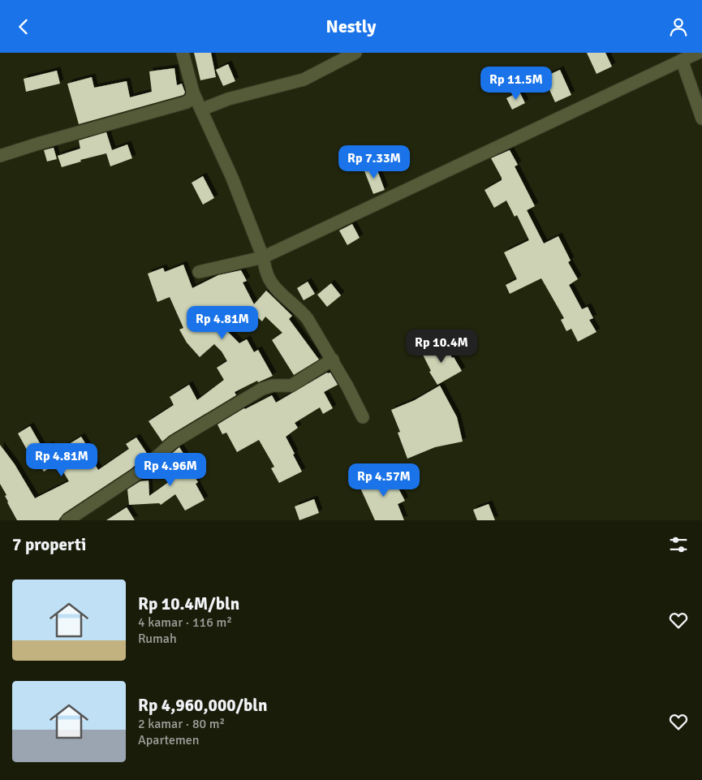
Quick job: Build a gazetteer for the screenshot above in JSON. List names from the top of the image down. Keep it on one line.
{"page":{"header":"Nestly","price":["Rp 11.5M","Rp 7.33M","Rp 4.81M","Rp 10.4M","Rp 4.81M","Rp 4.96M","Rp 4.57M"],"heading":"7 properti","list":[{"name":"Rp 10.4M/bln","note":"4 kamar · 116 m² · Rumah"},{"name":"Rp 4,960,000/bln","note":"2 kamar · 80 m² · Apartemen"}]}}
